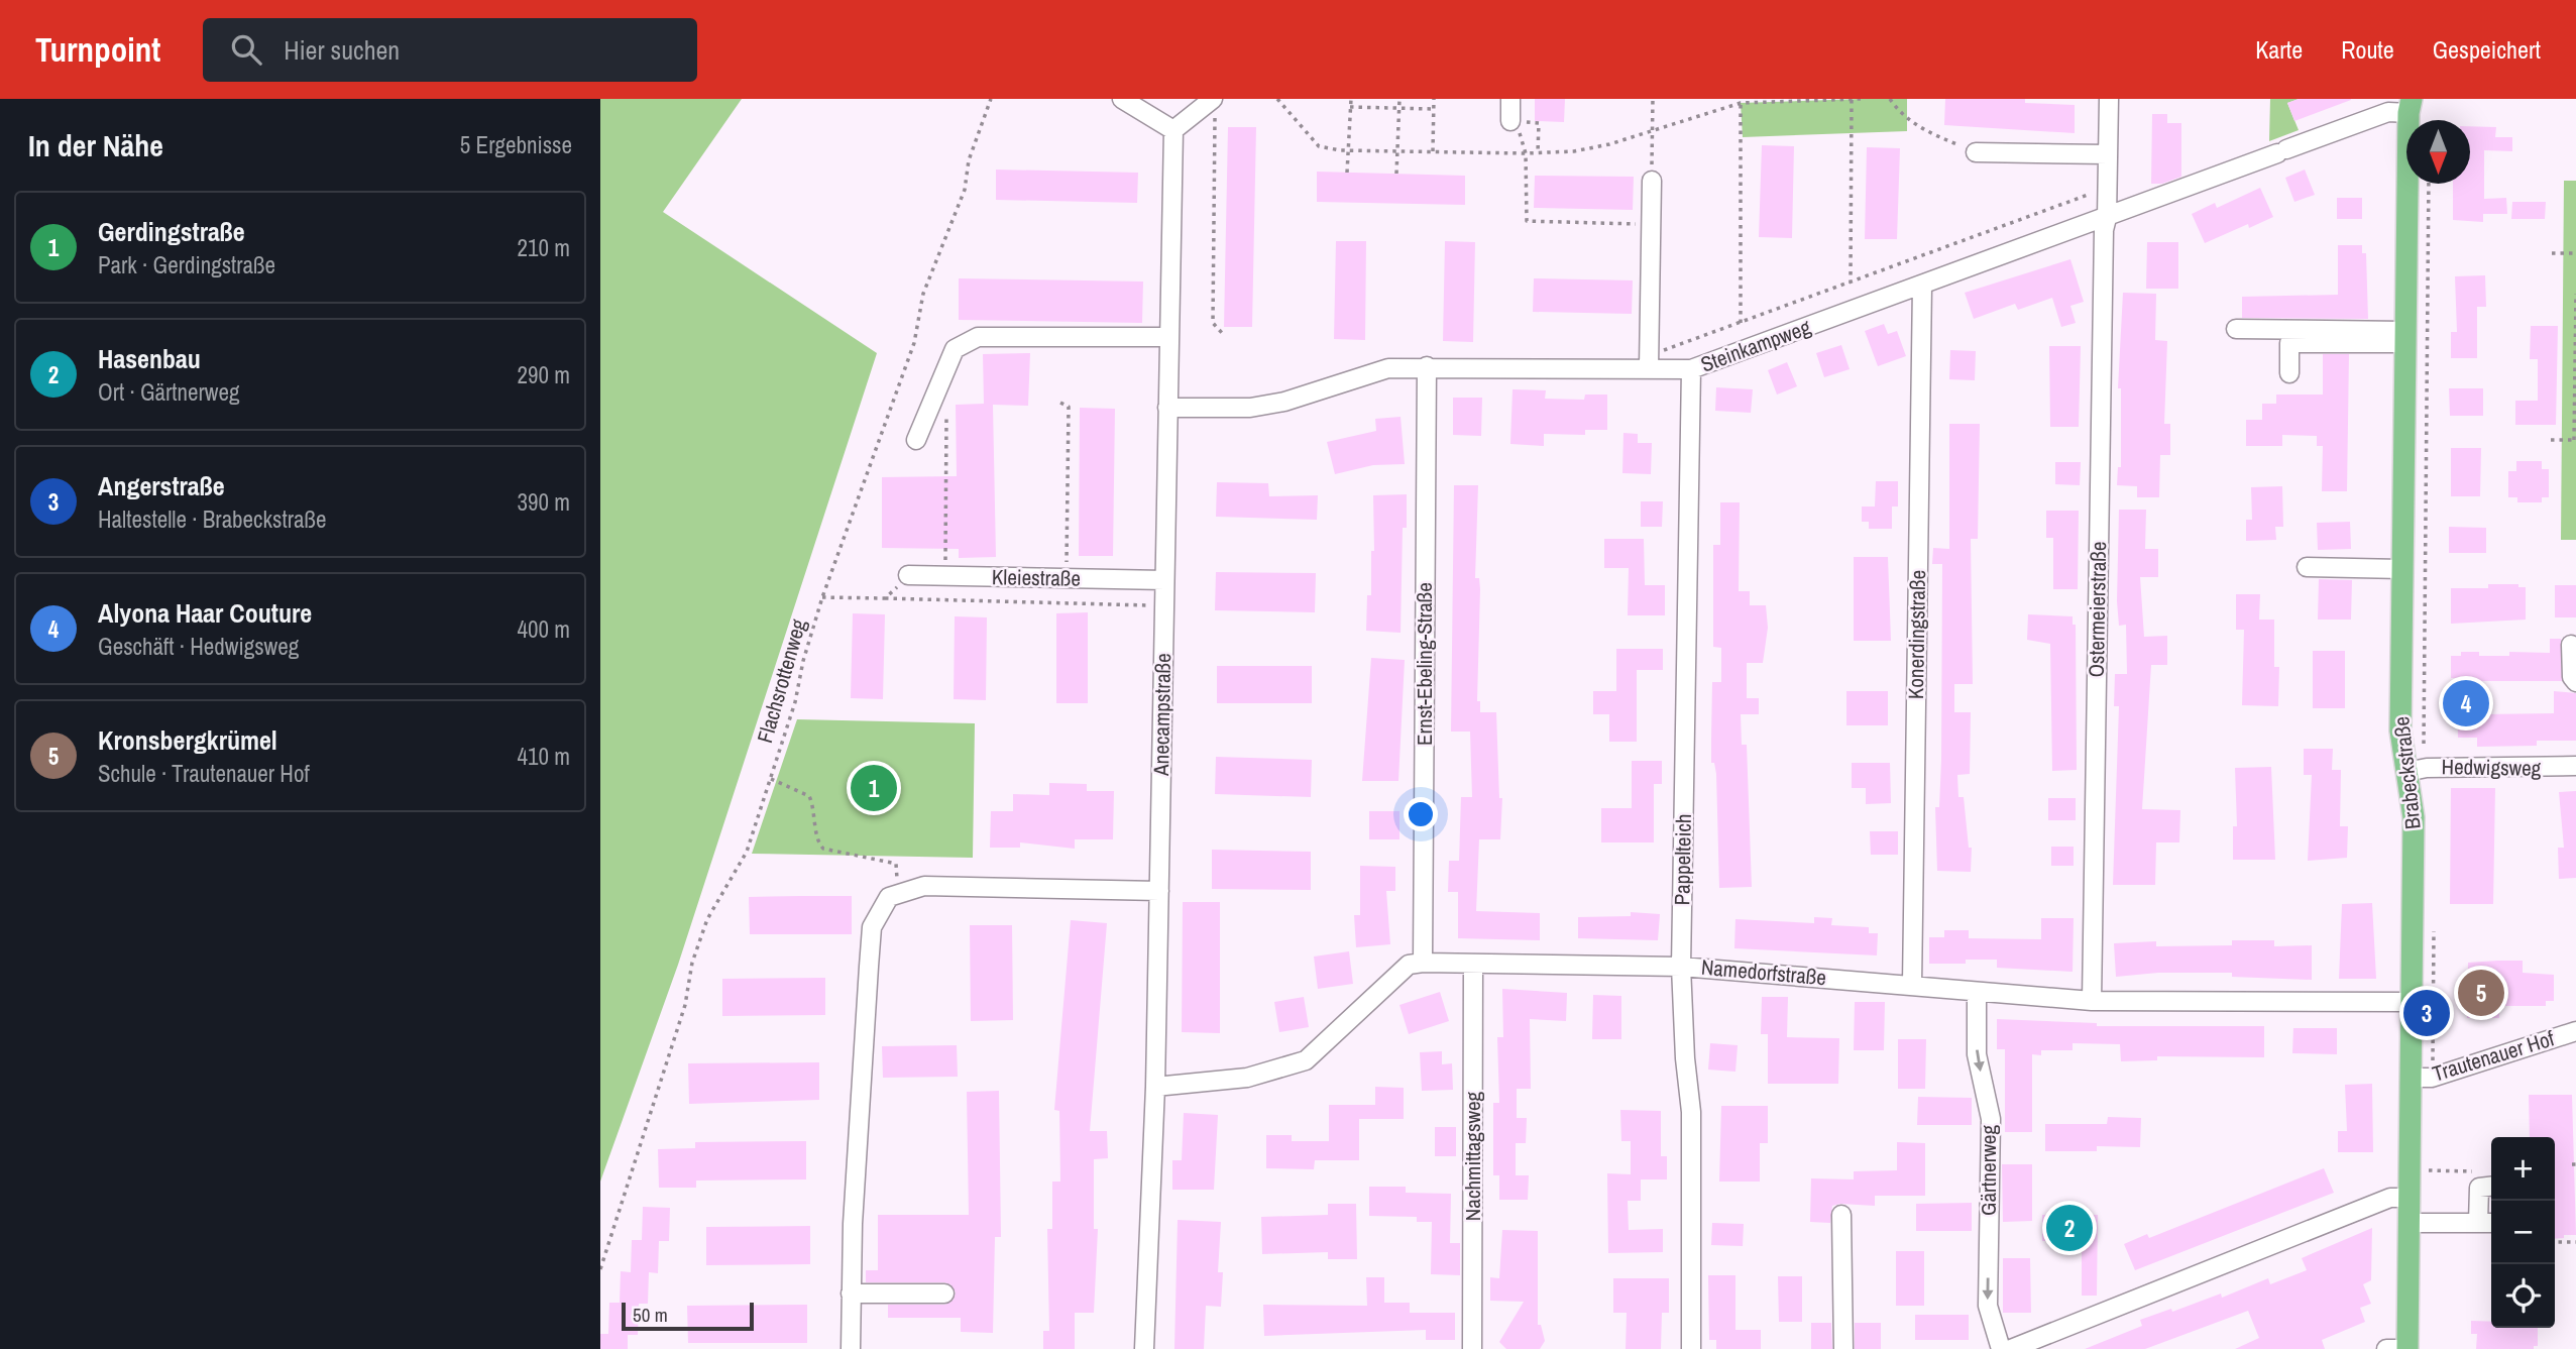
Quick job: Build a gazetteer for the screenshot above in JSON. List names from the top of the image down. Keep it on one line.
{"streets":{"main road":["Brabeckstraße"],"street":["Steinkampweg","Kleiestraße","Ostermeierstraße","Konerdingstraße","Ernst-Ebeling-Straße","Anecampstraße","Hedwigsweg","Pappelteich","Namedorfstraße","Trautenauer Hof","Nachmittagsweg","Gärtnerweg"],"path":["Flachsrottenweg"]},"crossings":[["Steinkampweg","Ostermeierstraße"],["Steinkampweg","Konerdingstraße"],["Steinkampweg","Ernst-Ebeling-Straße"],["Steinkampweg","Anecampstraße"],["Steinkampweg","Brabeckstraße"],["Steinkampweg","Pappelteich"],["Kleiestraße","Anecampstraße"],["Ostermeierstraße","Namedorfstraße"],["Konerdingstraße","Namedorfstraße"],["Ernst-Ebeling-Straße","Namedorfstraße"],["Hedwigsweg","Brabeckstraße"],["Brabeckstraße","Namedorfstraße"],["Brabeckstraße","Trautenauer Hof"],["Pappelteich","Namedorfstraße"],["Namedorfstraße","Nachmittagsweg"],["Namedorfstraße","Gärtnerweg"]],"scale_bar":"50 m","north":"bottom","page":{"header":"Turnpoint","search":"Hier suchen","nav":["Karte","Route","Gespeichert"],"heading":["In der Nähe","5 Ergebnisse"],"list":[{"mark":"1","name":"Gerdingstraße","note":"Park · Gerdingstraße","value":"210 m"},{"mark":"2","name":"Hasenbau","note":"Ort · Gärtnerweg","value":"290 m"},{"mark":"3","name":"Angerstraße","note":"Haltestelle · Brabeckstraße","value":"390 m"},{"mark":"4","name":"Alyona Haar Couture","note":"Geschäft · Hedwigsweg","value":"400 m"},{"mark":"5","name":"Kronsbergkrümel","note":"Schule · Trautenauer Hof","value":"410 m"}],"pins":["4","1","5","3","2"],"map_buttons":["+","−"],"scale":"50 m"}}
